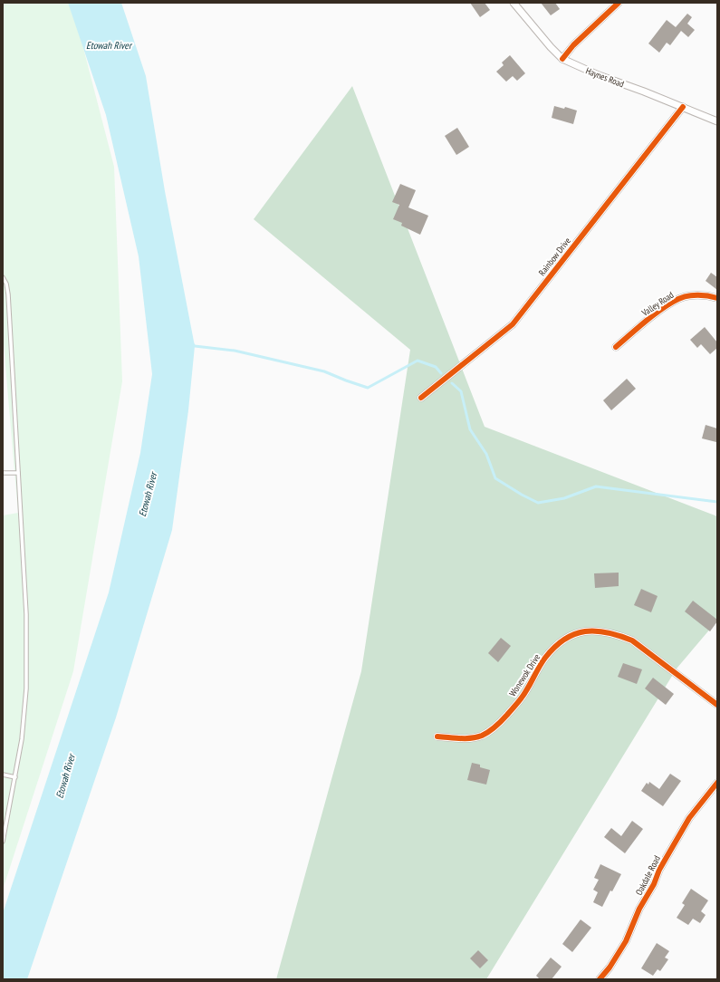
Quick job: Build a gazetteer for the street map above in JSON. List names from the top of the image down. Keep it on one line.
{"streets":{"street":["Haynes Road","Rainbow Drive","Valley Road","Wonewok Drive","Oakdale Road"]},"crossings":[["Haynes Road","Rainbow Drive"]],"water":["Etowah River"]}
